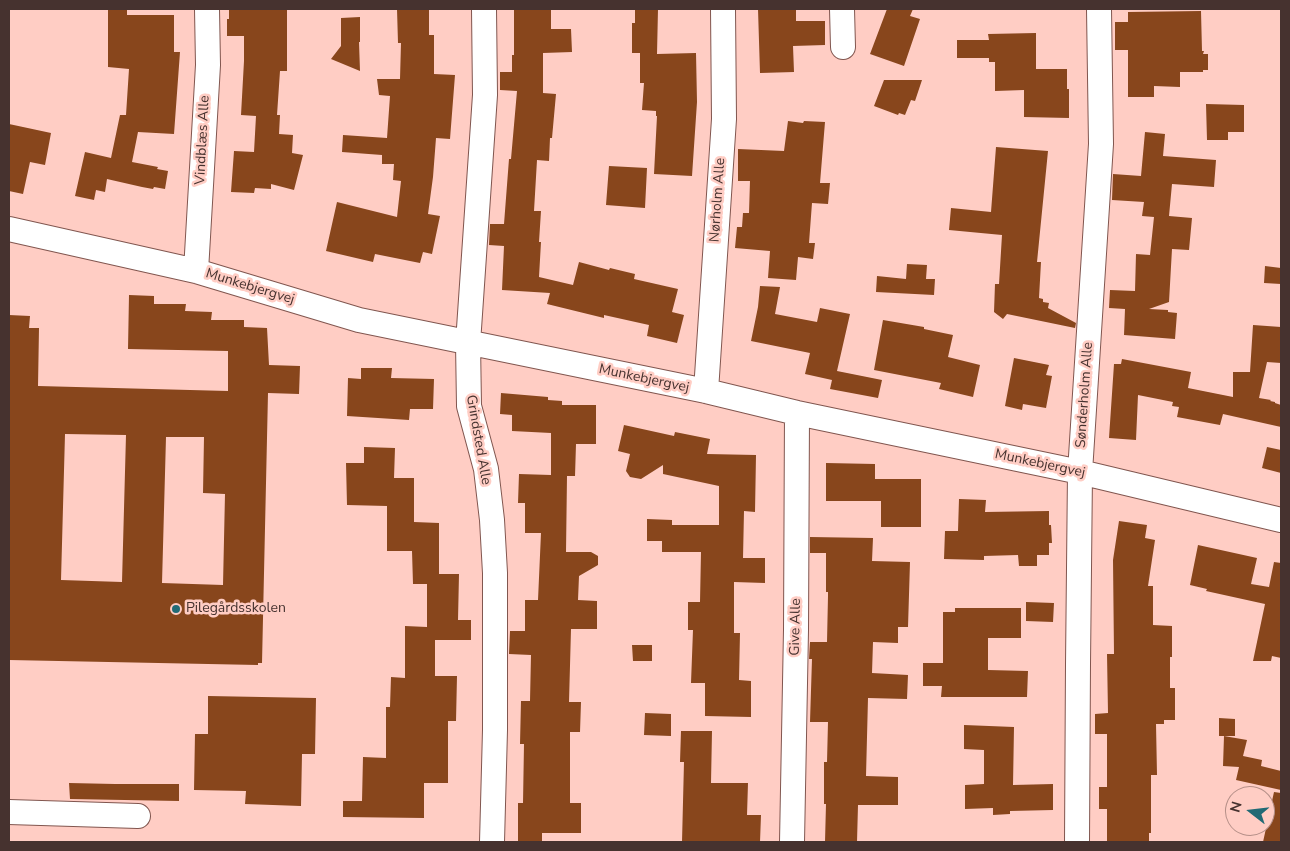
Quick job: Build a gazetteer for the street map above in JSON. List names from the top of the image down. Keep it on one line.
{"streets":{"street":["Vindblæs Alle","Nørholm Alle","Munkebjergvej","Sønderholm Alle","Grindsted Alle","Give Alle"]},"crossings":[["Vindblæs Alle","Munkebjergvej"],["Nørholm Alle","Munkebjergvej"],["Munkebjergvej","Sønderholm Alle"],["Munkebjergvej","Grindsted Alle"],["Munkebjergvej","Give Alle"]],"places":["Pilegårdsskolen"],"north":"left"}
